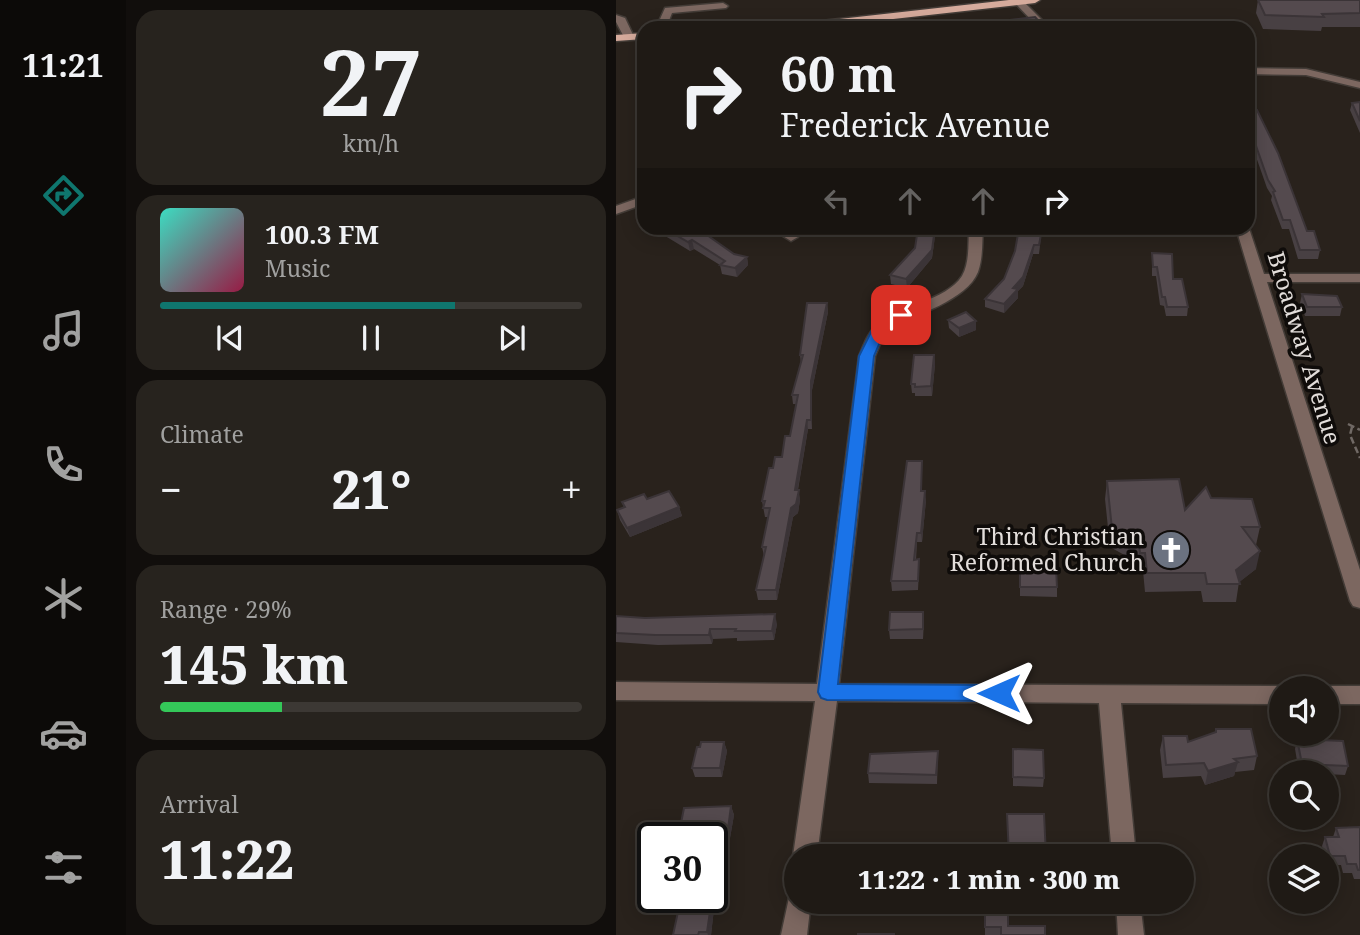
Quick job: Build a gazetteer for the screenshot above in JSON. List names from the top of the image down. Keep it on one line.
{"streets":{"street":["Broadway Avenue"]},"places":{"church":["Third Christian Reformed Church"]},"page":{"tabs":"11:21","tile":[["27","km/h"],"Climate",["Range · 29%","145 km"],["Arrival","11:22"]],"turn":["60 m","Frederick Avenue"],"song":["100.3 FM","Music"],"heat":["−","21°","+"],"limit":"30","trip":"11:22 · 1 min · 300 m"}}
